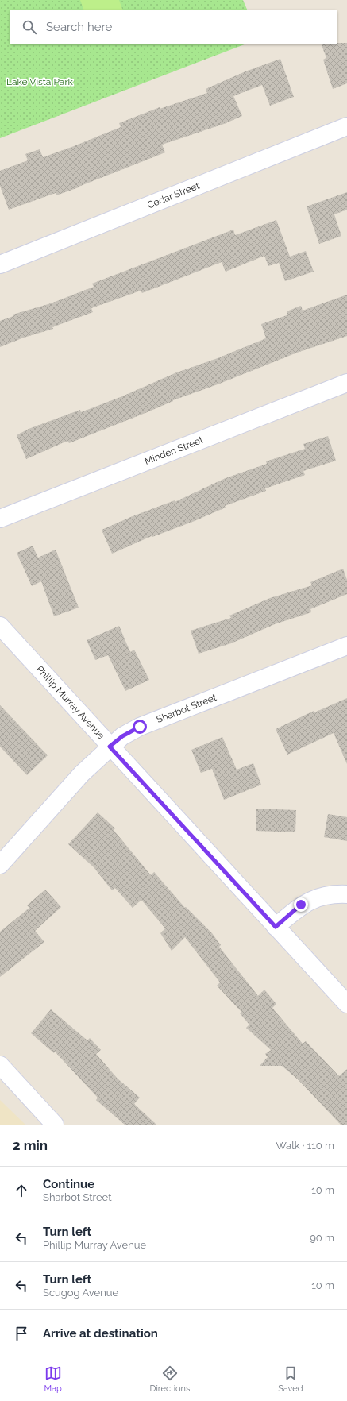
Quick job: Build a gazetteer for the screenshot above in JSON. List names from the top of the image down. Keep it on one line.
{"streets":{"street":["Cedar Street","Minden Street","Phillip Murray Avenue","Sharbot Street"]},"crossings":[["Phillip Murray Avenue","Sharbot Street"]],"parks":["Lake Vista Park"],"page":{"search":"Search here","heading":["2 min","Walk · 110 m"],"list":[["Continue","Sharbot Street","10 m"],["Turn left","Phillip Murray Avenue","90 m"],["Turn left","Scugog Avenue","10 m"],"Arrive at destination"],"nav":["Map","Directions","Saved"]}}
